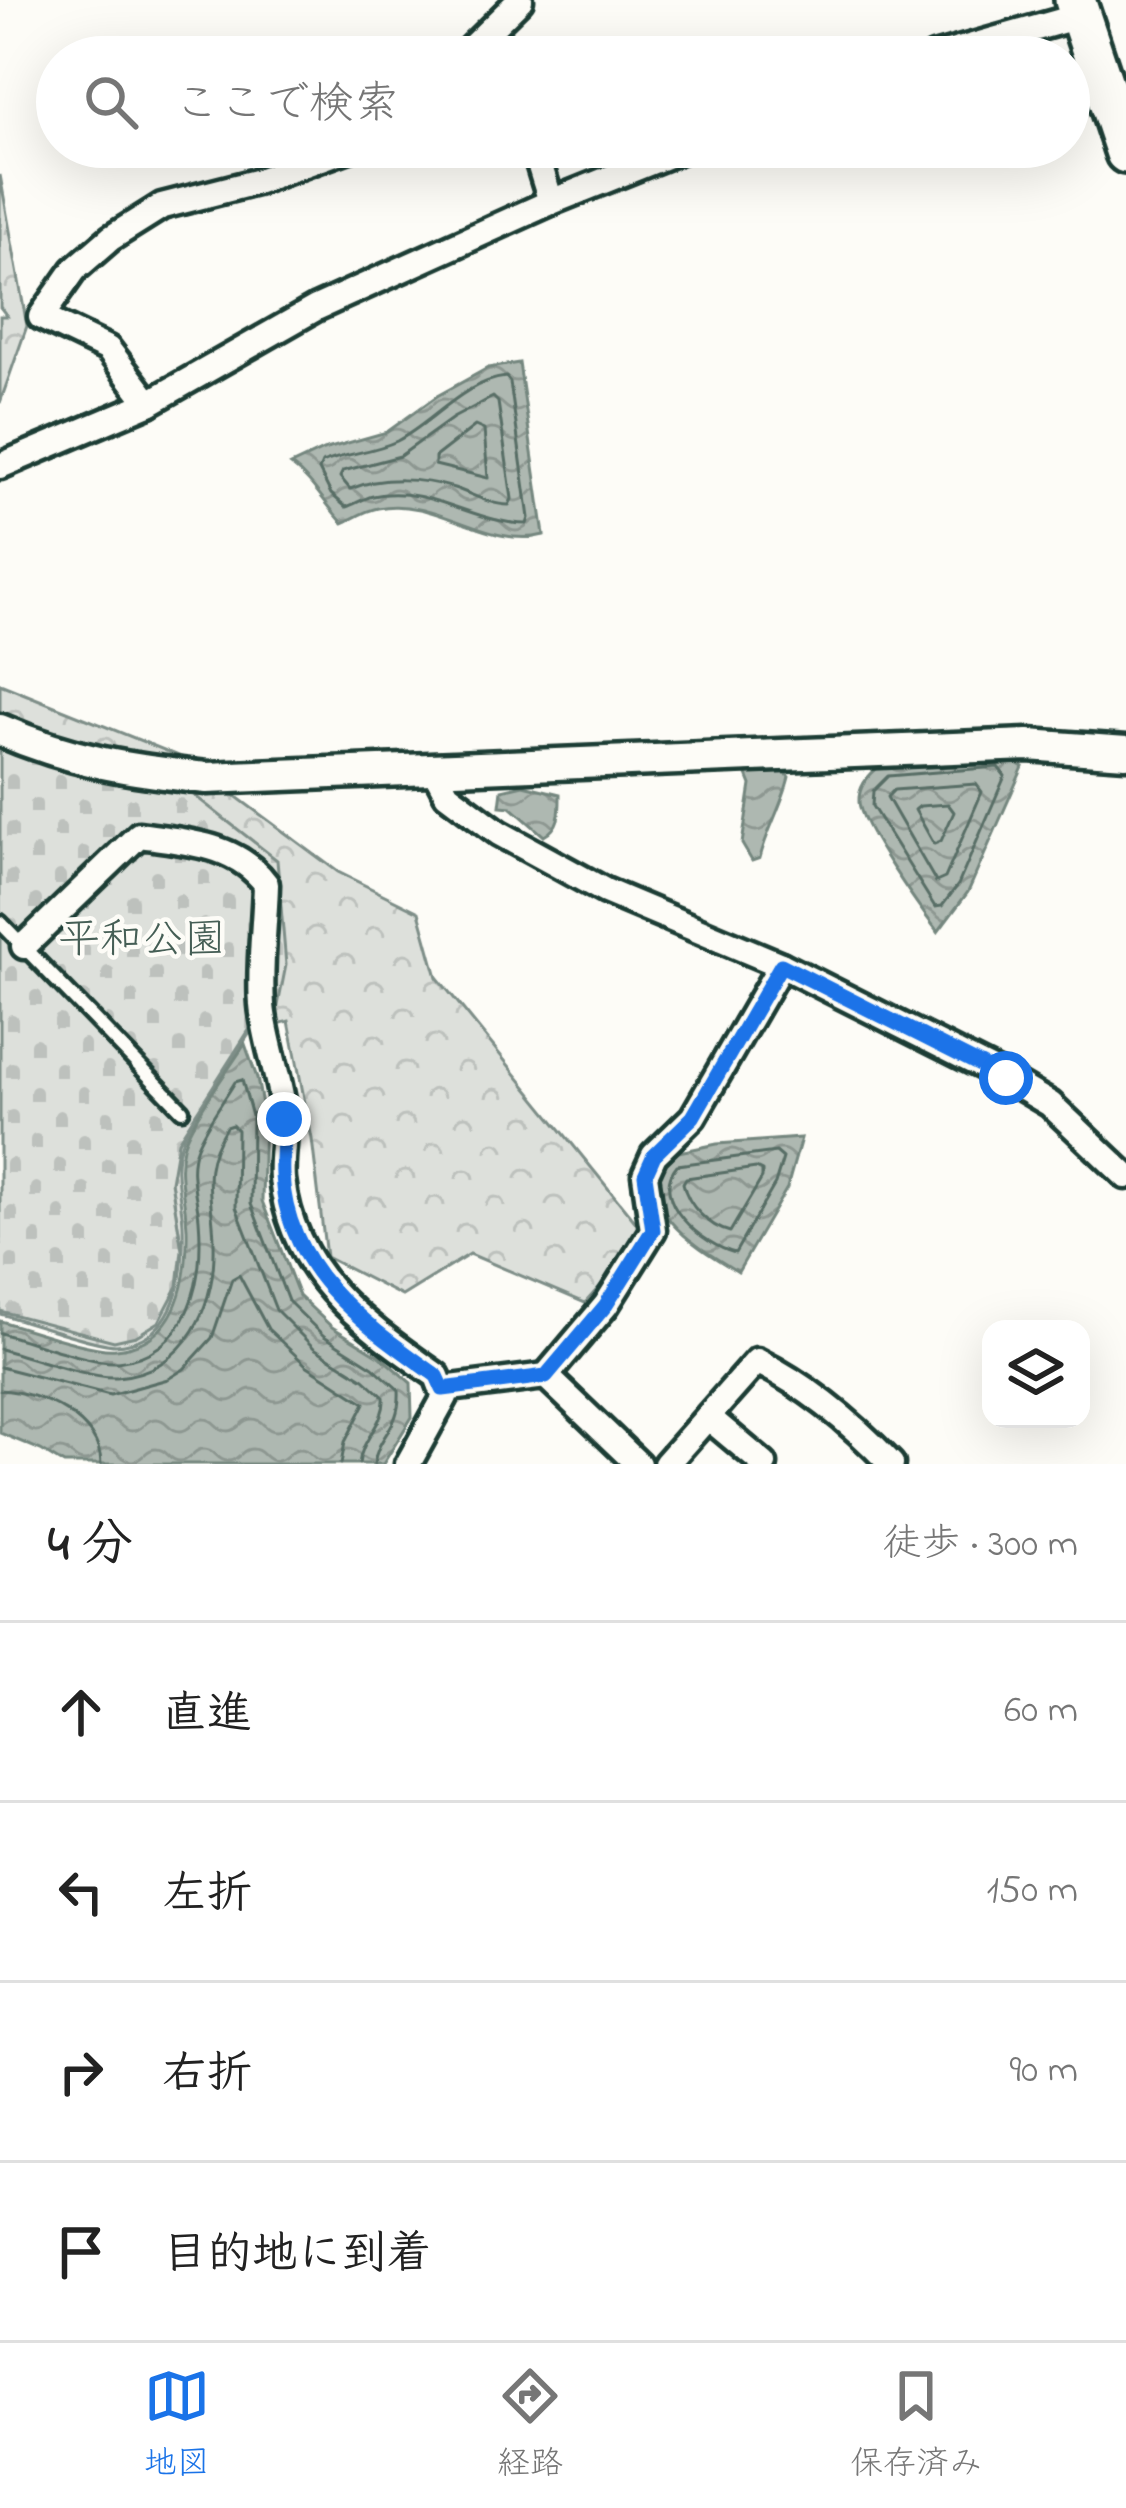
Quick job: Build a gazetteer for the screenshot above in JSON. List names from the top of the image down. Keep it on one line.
{"parks":["平和公園"],"page":{"search":"ここで検索","heading":["4 分","徒歩 · 300 m"],"list":[["直進","60 m"],["左折","150 m"],["右折","90 m"],"目的地に到着"],"nav":["地図","経路","保存済み"]}}
